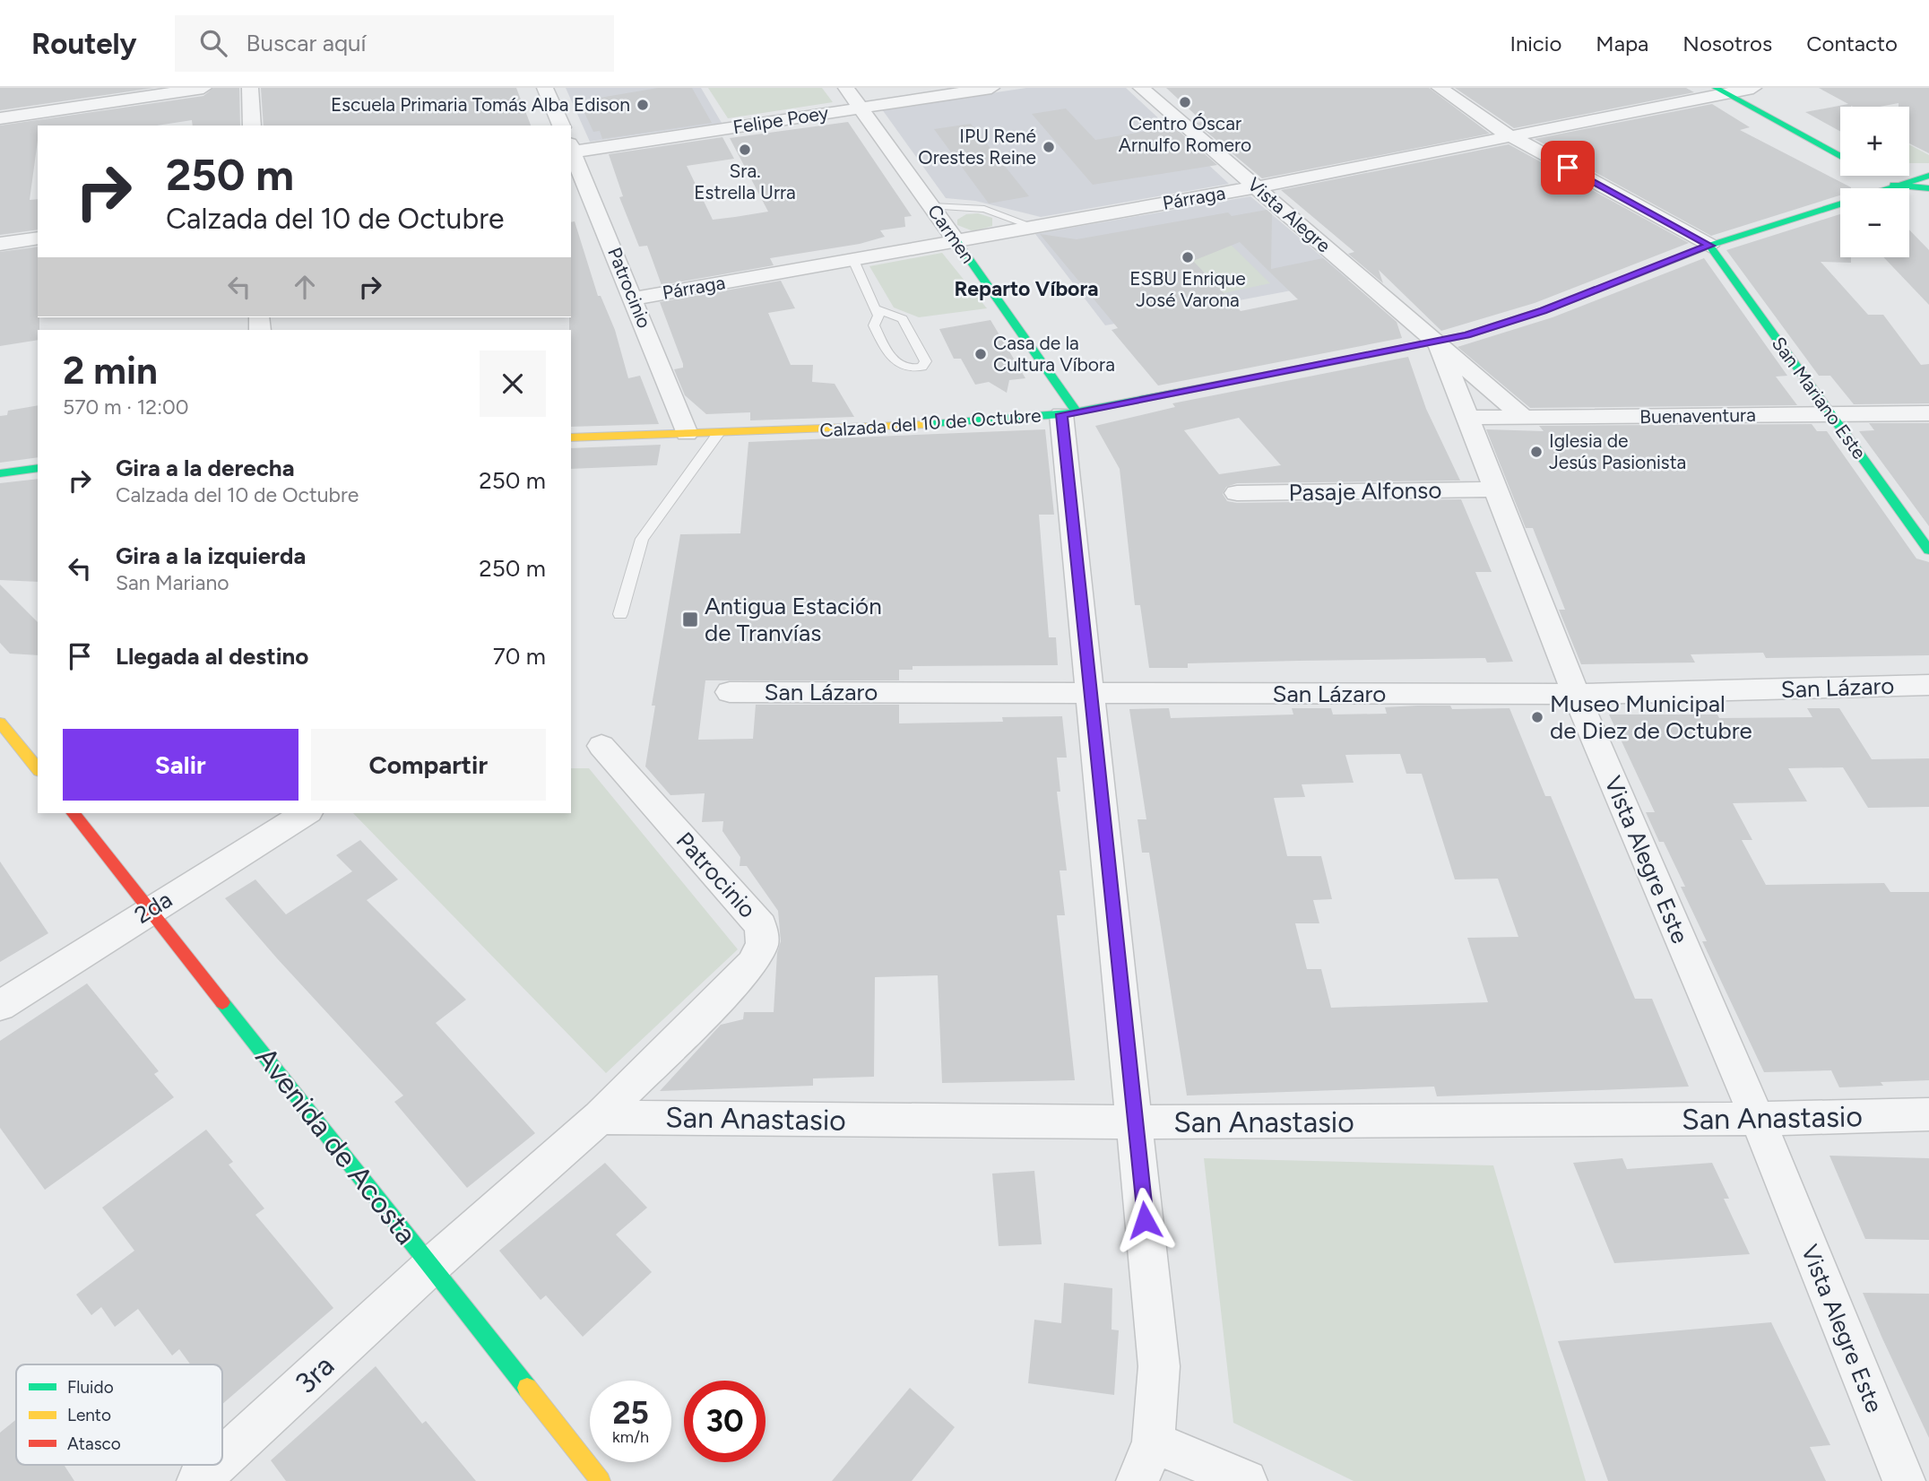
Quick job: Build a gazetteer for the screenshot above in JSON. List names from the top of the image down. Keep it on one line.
{"streets":{"main road":["Carmen","San Mariano Este","Calzada del 10 de Octubre","Avenida de Acosta"],"street":["Felipe Poey","Párraga","Vista Alegre","Patrocinio","Buenaventura","Pasaje Alfonso","San Lázaro","Vista Alegre Este","2da","San Anastasio","3ra"]},"crossings":[["Felipe Poey","Carmen"],["Felipe Poey","Patrocinio"],["Párraga","Vista Alegre"],["Párraga","Carmen"],["Párraga","Patrocinio"],["Vista Alegre","Calzada del 10 de Octubre"],["Vista Alegre","Vista Alegre Este"],["Carmen","Calzada del 10 de Octubre"],["Patrocinio","Calzada del 10 de Octubre"],["Patrocinio","San Anastasio"],["San Mariano Este","Buenaventura"],["San Mariano Este","Calzada del 10 de Octubre"],["Buenaventura","Vista Alegre Este"],["Calzada del 10 de Octubre","Vista Alegre Este"],["Pasaje Alfonso","Vista Alegre Este"],["San Lázaro","Vista Alegre Este"],["Vista Alegre Este","San Anastasio"],["2da","Avenida de Acosta"],["Avenida de Acosta","3ra"]],"districts":["Reparto Víbora"],"places":{"other":["Centro Óscar Arnulfo Romero","Escuela Primaria Tomás Alba Edison","IPU René Orestes Reine","Sra. Estrella Urra","ESBU Enrique José Varona","Casa de la Cultura Víbora","Iglesia de Jesús Pasionista","Museo Municipal de Diez de Octubre"],"transit":["Antigua Estación de Tranvías"]},"legend":["Fluido","Lento","Atasco"],"page":{"header":"Routely","search":"Buscar aquí","nav":["Inicio","Mapa","Nosotros","Contacto"],"map_buttons":["+","−"],"turn":["250 m","Calzada del 10 de Octubre"],"heading":["2 min","570 m · 12:00"],"list":[{"name":"Gira a la derecha","note":"Calzada del 10 de Octubre","value":"250 m"},{"name":"Gira a la izquierda","note":"San Mariano","value":"250 m"},{"name":"Llegada al destino","value":"70 m"}],"buttons":["Salir","Compartir"],"speed":"25 km/h","limit":"30"}}
